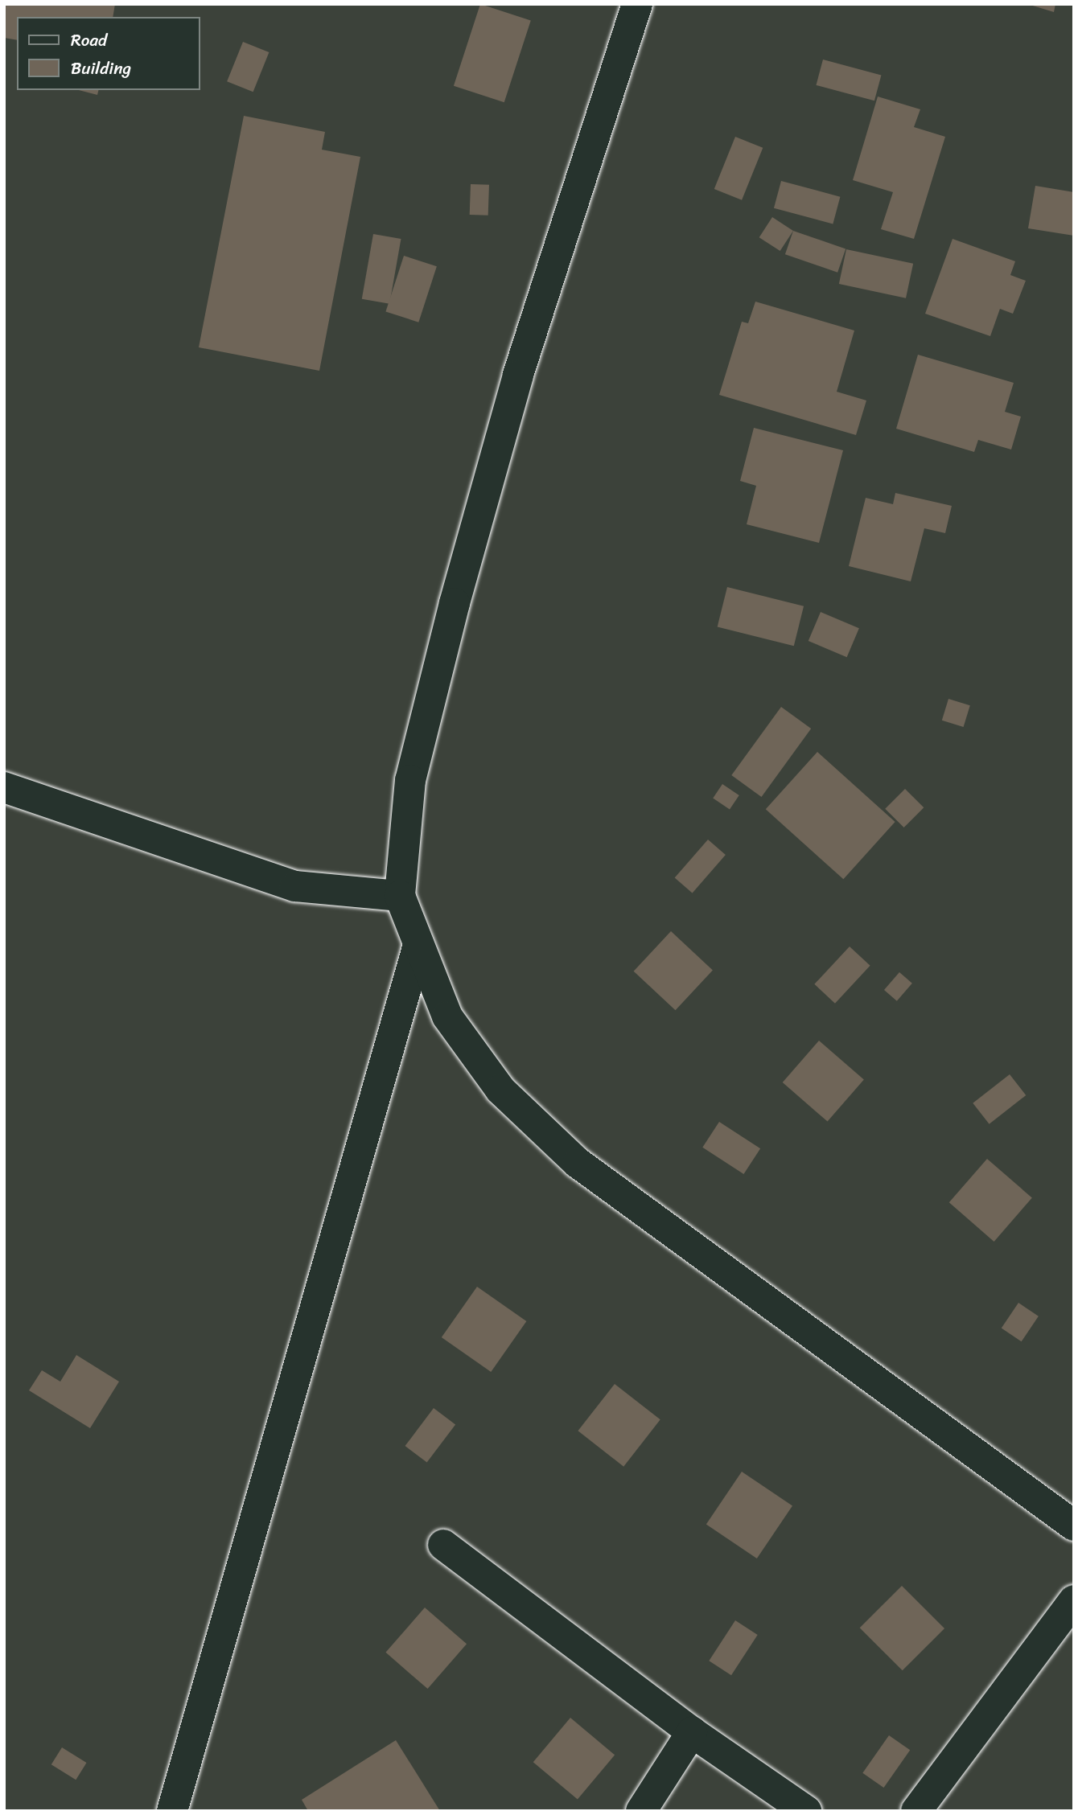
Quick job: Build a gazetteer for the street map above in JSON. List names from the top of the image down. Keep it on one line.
{"legend":["Road","Building"]}
